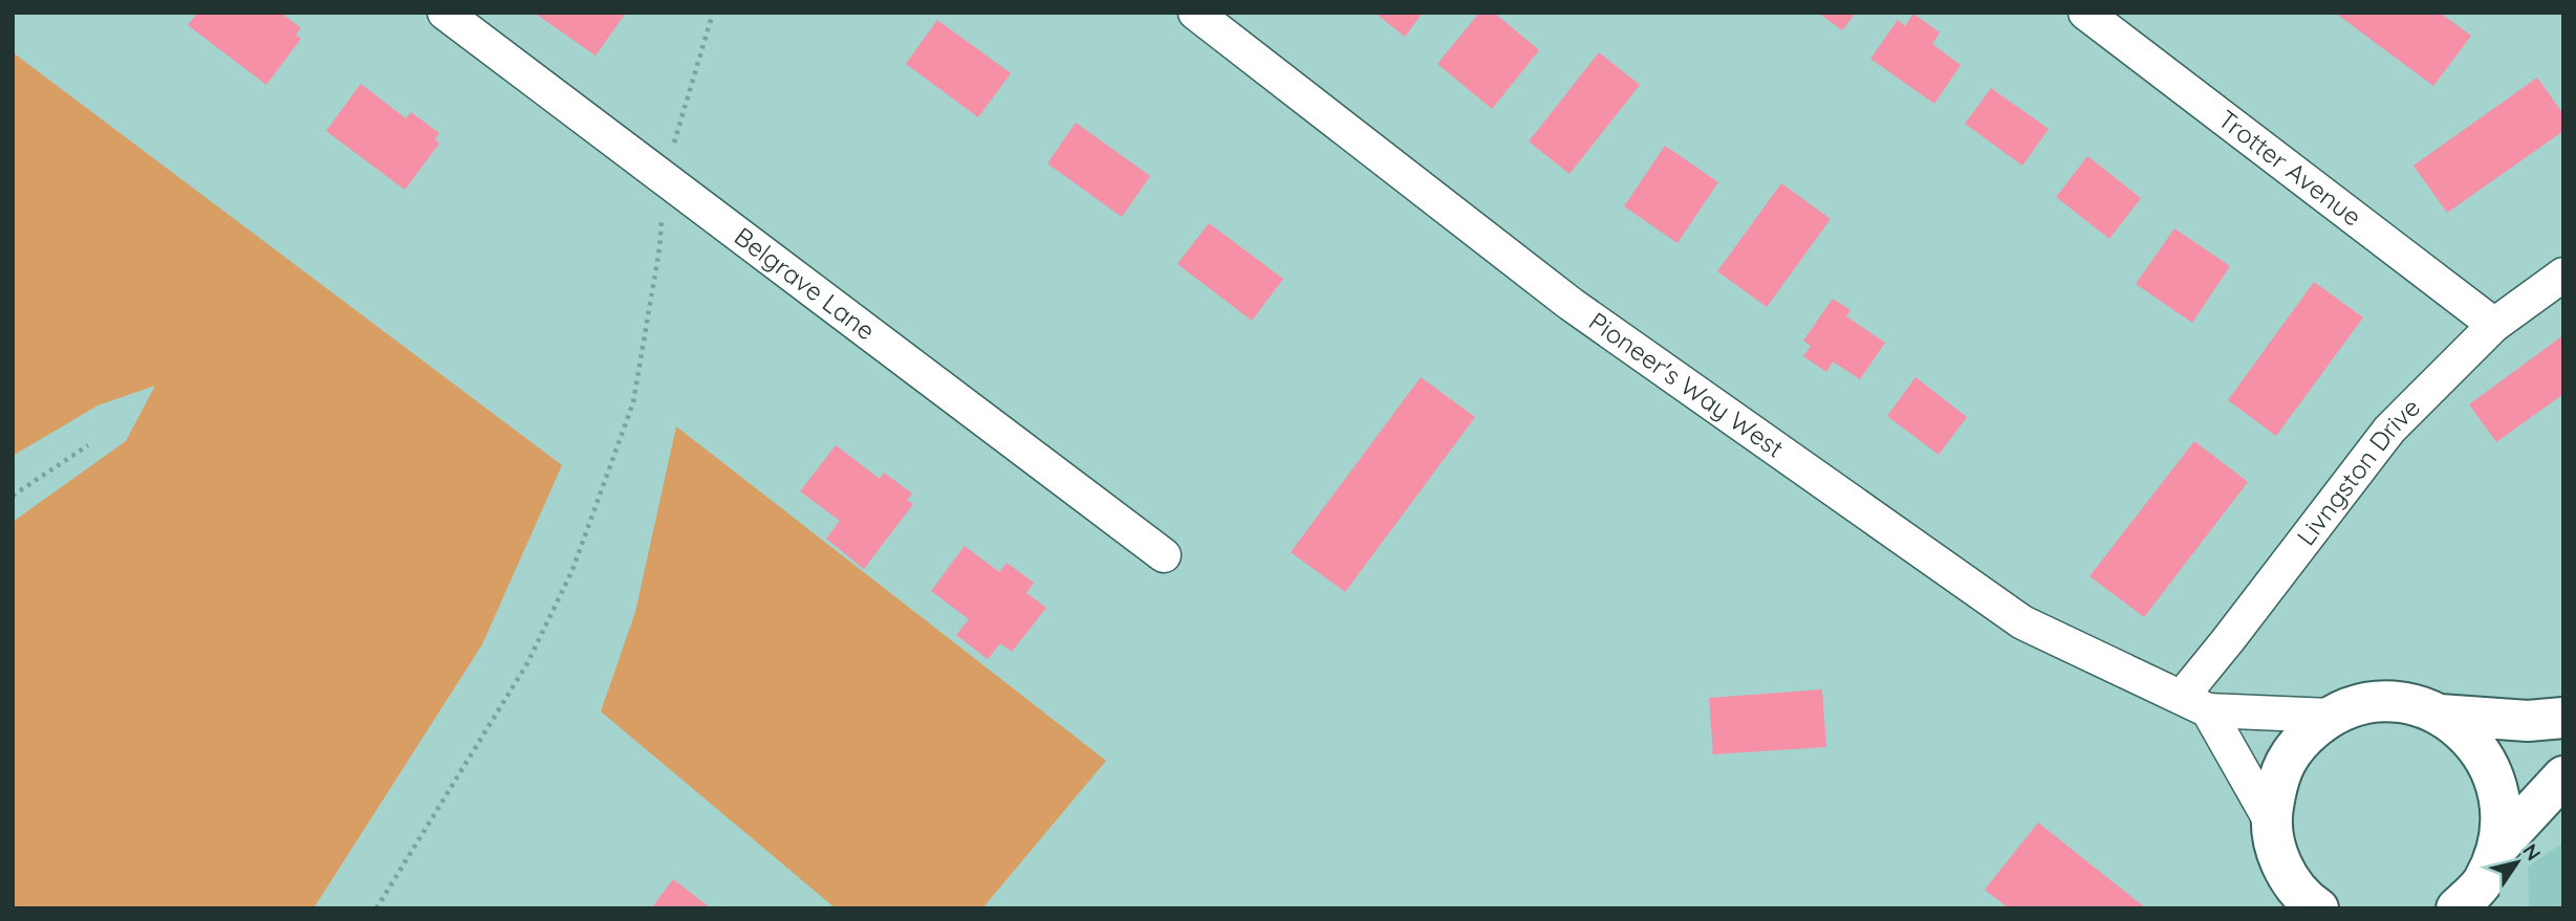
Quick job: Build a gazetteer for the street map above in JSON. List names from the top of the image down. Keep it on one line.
{"streets":{"street":["Trotter Avenue","Belgrave Lane","Pioneer's Way West","Livngston Drive"]},"crossings":[["Trotter Avenue","Livngston Drive"],["Pioneer's Way West","Livngston Drive"]],"north":"top right"}
